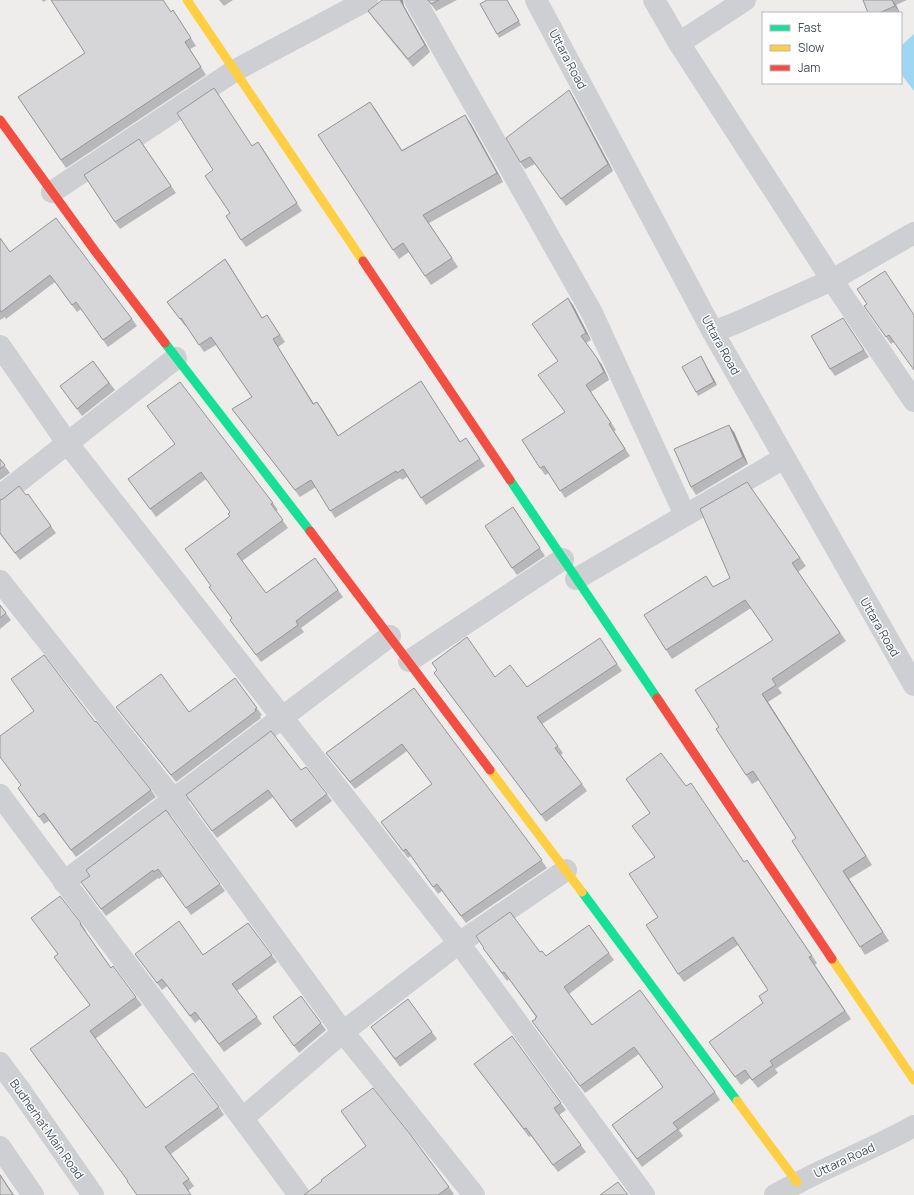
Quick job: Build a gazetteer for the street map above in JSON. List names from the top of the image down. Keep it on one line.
{"streets":{"street":["Uttara Road","Budherhat Main Road"]},"legend":["Fast","Slow","Jam"]}
